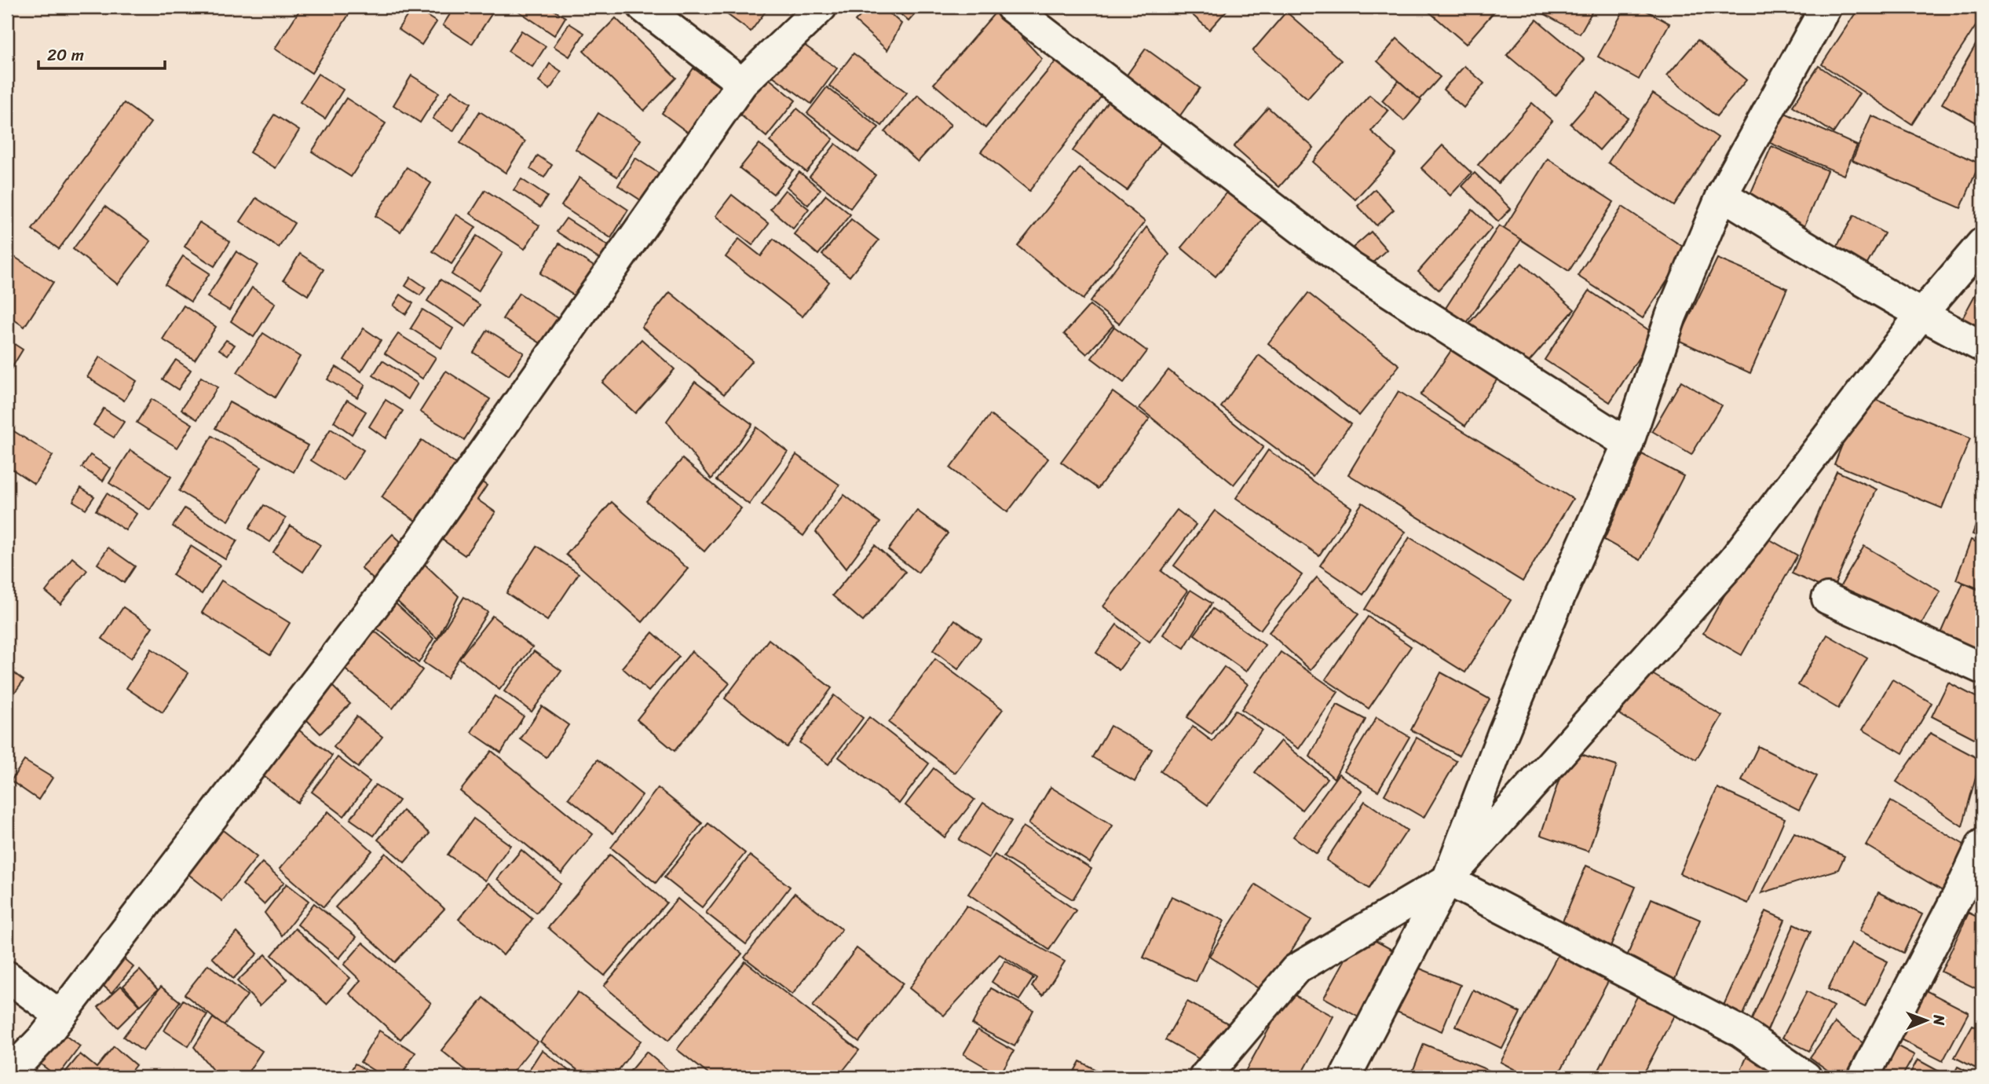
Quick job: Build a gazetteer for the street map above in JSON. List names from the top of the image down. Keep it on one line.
{"scale_bar":"20 m","north":"right"}
